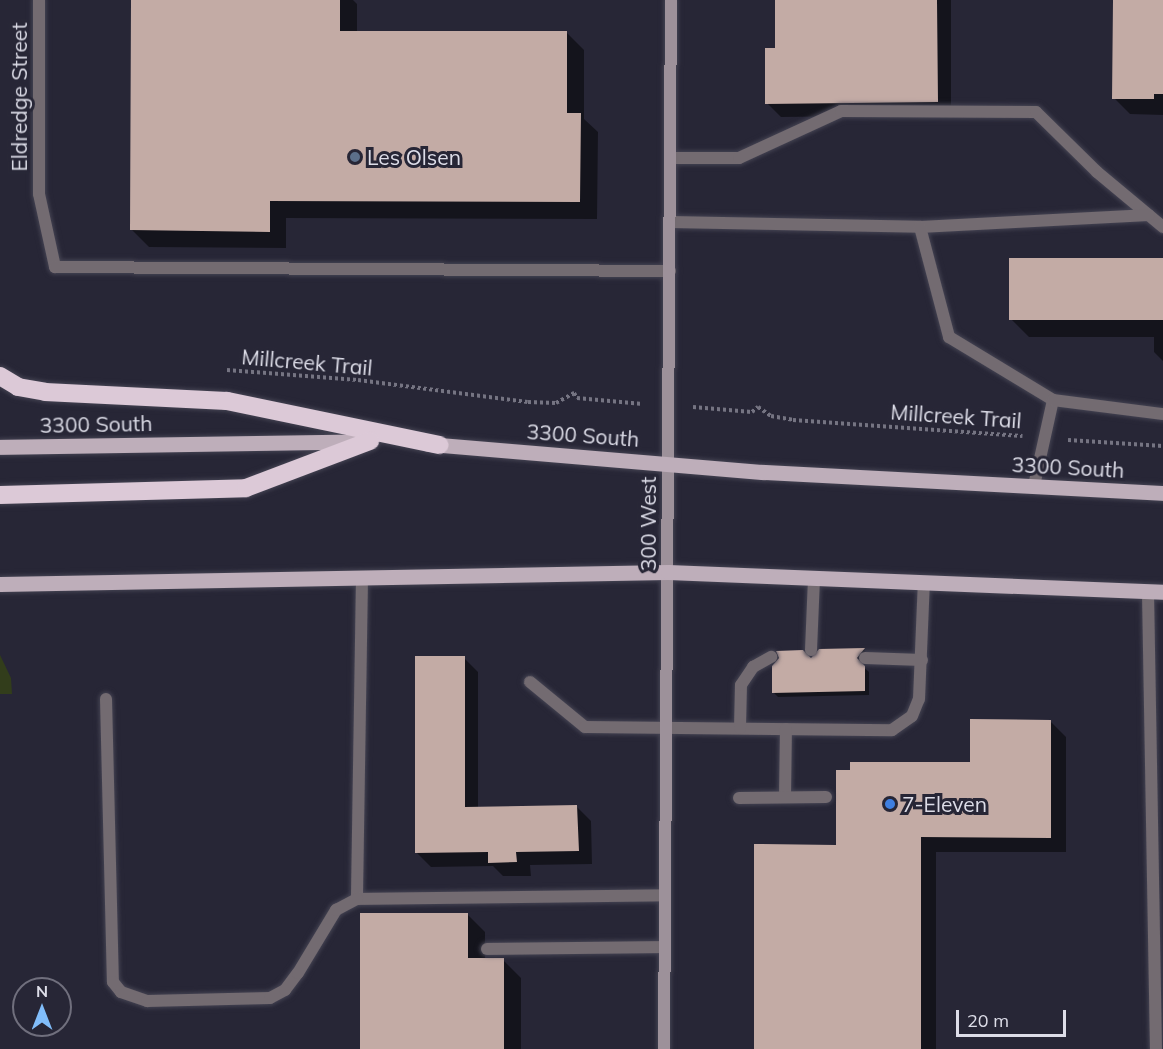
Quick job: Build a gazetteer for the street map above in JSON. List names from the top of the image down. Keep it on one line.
{"streets":{"main road":["3300 South","300 West"],"street":["Eldredge Street"],"path":["Millcreek Trail"]},"crossings":[["Eldredge Street","300 West"],["3300 South","300 West"]],"places":["Les Olsen","7-Eleven"],"scale_bar":"20 m","north":"top"}
